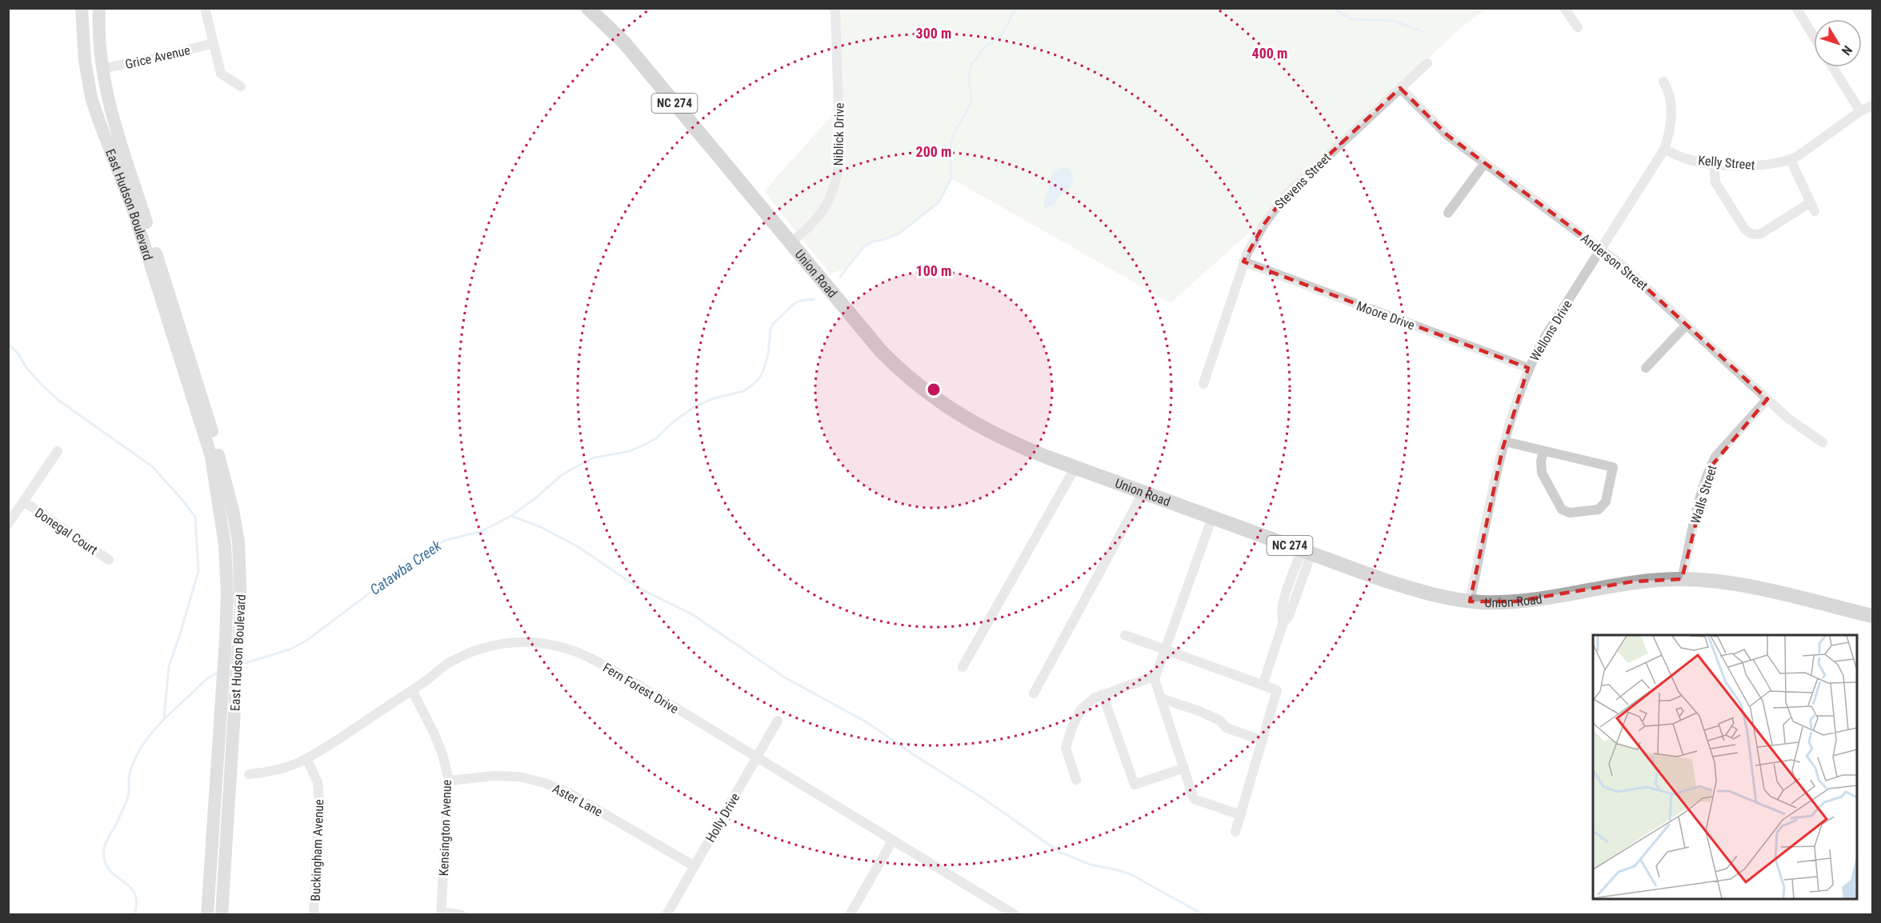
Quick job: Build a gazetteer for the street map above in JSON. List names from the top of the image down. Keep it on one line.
{"streets":{"main road":["NC 274","East Hudson Boulevard","Union Road"],"street":["Grice Avenue","Niblick Drive","Kelly Street","Stevens Street","Anderson Street","Moore Drive","Wellons Drive","Walls Street","Donegal Court","Fern Forest Drive","Aster Lane","Holly Drive","Kensington Avenue","Buckingham Avenue"]},"crossings":[["Grice Avenue","East Hudson Boulevard"],["Niblick Drive","Union Road"],["Kelly Street","Wellons Drive"],["Stevens Street","Anderson Street"],["Stevens Street","Moore Drive"],["Anderson Street","Wellons Drive"],["Anderson Street","Walls Street"],["Union Road","Wellons Drive"],["Union Road","Walls Street"],["Moore Drive","Wellons Drive"],["Fern Forest Drive","Holly Drive"],["Fern Forest Drive","Kensington Avenue"],["Fern Forest Drive","Buckingham Avenue"],["Aster Lane","Holly Drive"],["Aster Lane","Kensington Avenue"]],"water":["Catawba Creek"],"north":"bottom right","rings":["300 m","400 m","200 m","100 m"]}
